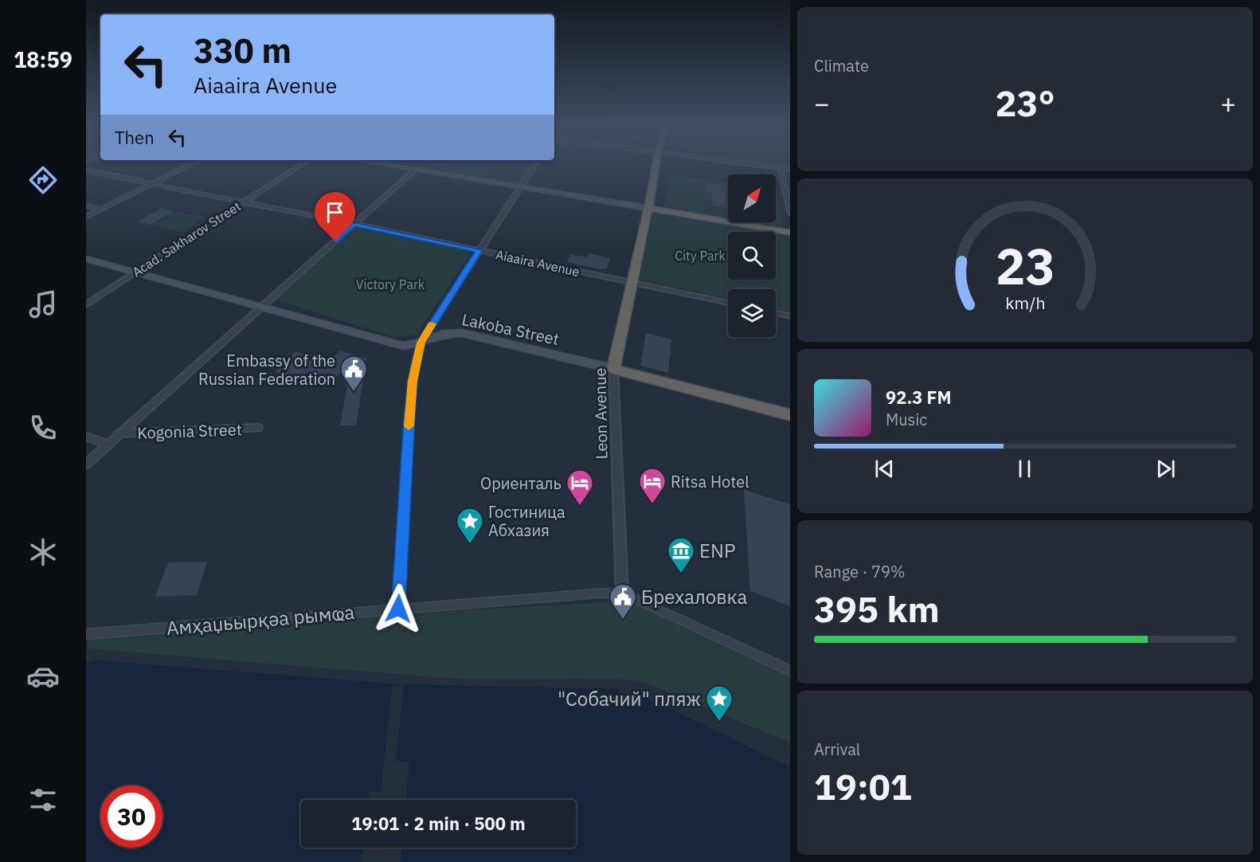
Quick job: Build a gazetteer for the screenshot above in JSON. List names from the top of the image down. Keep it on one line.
{"streets":{"highway":["Lakoba Street","Leon Avenue"],"street":["Acad. Sakharov Street","Aiaaira Avenue","Kogonia Street","Амҳаџьырқәа рымҩа"]},"crossings":[["Acad. Sakharov Street","Aiaaira Avenue"],["Acad. Sakharov Street","Lakoba Street"],["Aiaaira Avenue","Leon Avenue"],["Lakoba Street","Leon Avenue"],["Leon Avenue","Амҳаџьырқәа рымҩа"]],"parks":["City Park","Victory Park"],"places":{"public building":["Embassy of the Russian Federation","Брехаловка"],"hotel":["Ritsa Hotel","Ориенталь"],"place":["Гостиница Абхазия","\"Собачий\" пляж"],"museum":["ENP"]},"north":"top right","page":{"tabs":"18:59","tile":["Climate",["Range · 79%","395 km"],["Arrival","19:01"]],"turn":["330 m","Aiaaira Avenue"],"heat":["−","23°","+"],"then":"Then","song":["92.3 FM","Music"],"limit":"30","trip":"19:01 · 2 min · 500 m","gauge":["23","km/h"]}}
